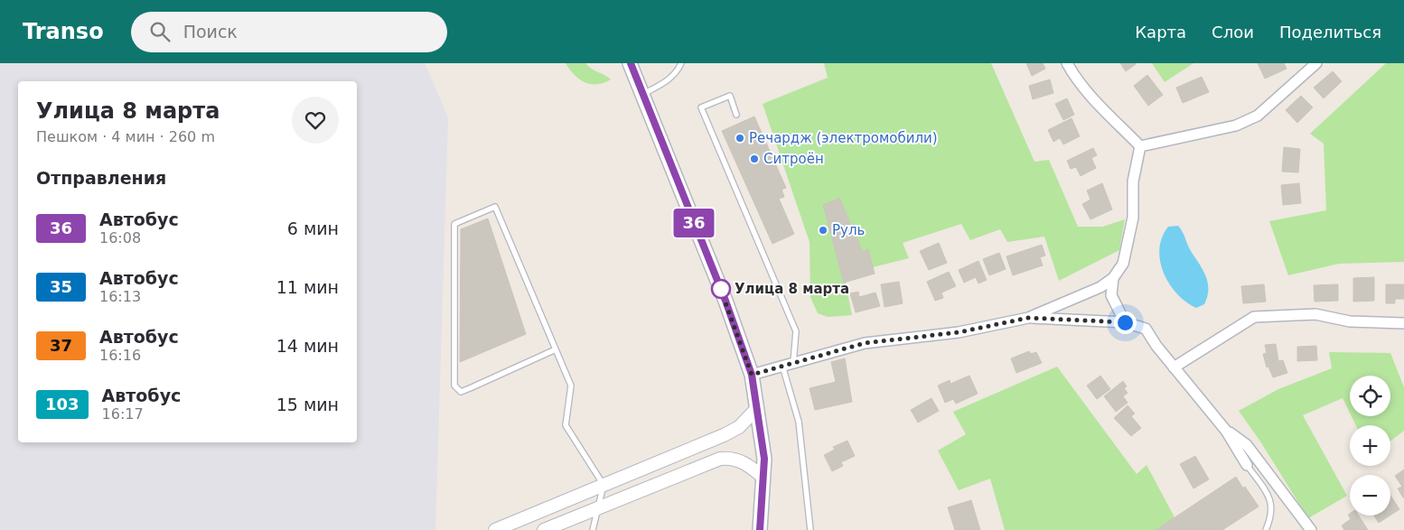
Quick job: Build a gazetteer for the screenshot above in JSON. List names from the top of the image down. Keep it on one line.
{"places":["Речардж (электромобили)","Ситроён","Руль","Улица 8 марта"],"lines":["bus line 36"],"page":{"header":"Transo","search":"Поиск","nav":["Карта","Слои","Поделиться"],"on_map":"36","heading":[["Улица 8 марта","Пешком · 4 мин · 260 m"],"Отправления"],"list":[{"mark":"36","name":"Автобус","note":"16:08","value":"6 мин"},{"mark":"35","name":"Автобус","note":"16:13","value":"11 мин"},{"mark":"37","name":"Автобус","note":"16:16","value":"14 мин"},{"mark":"103","name":"Автобус","note":"16:17","value":"15 мин"}],"map_buttons":["+","−"]}}
